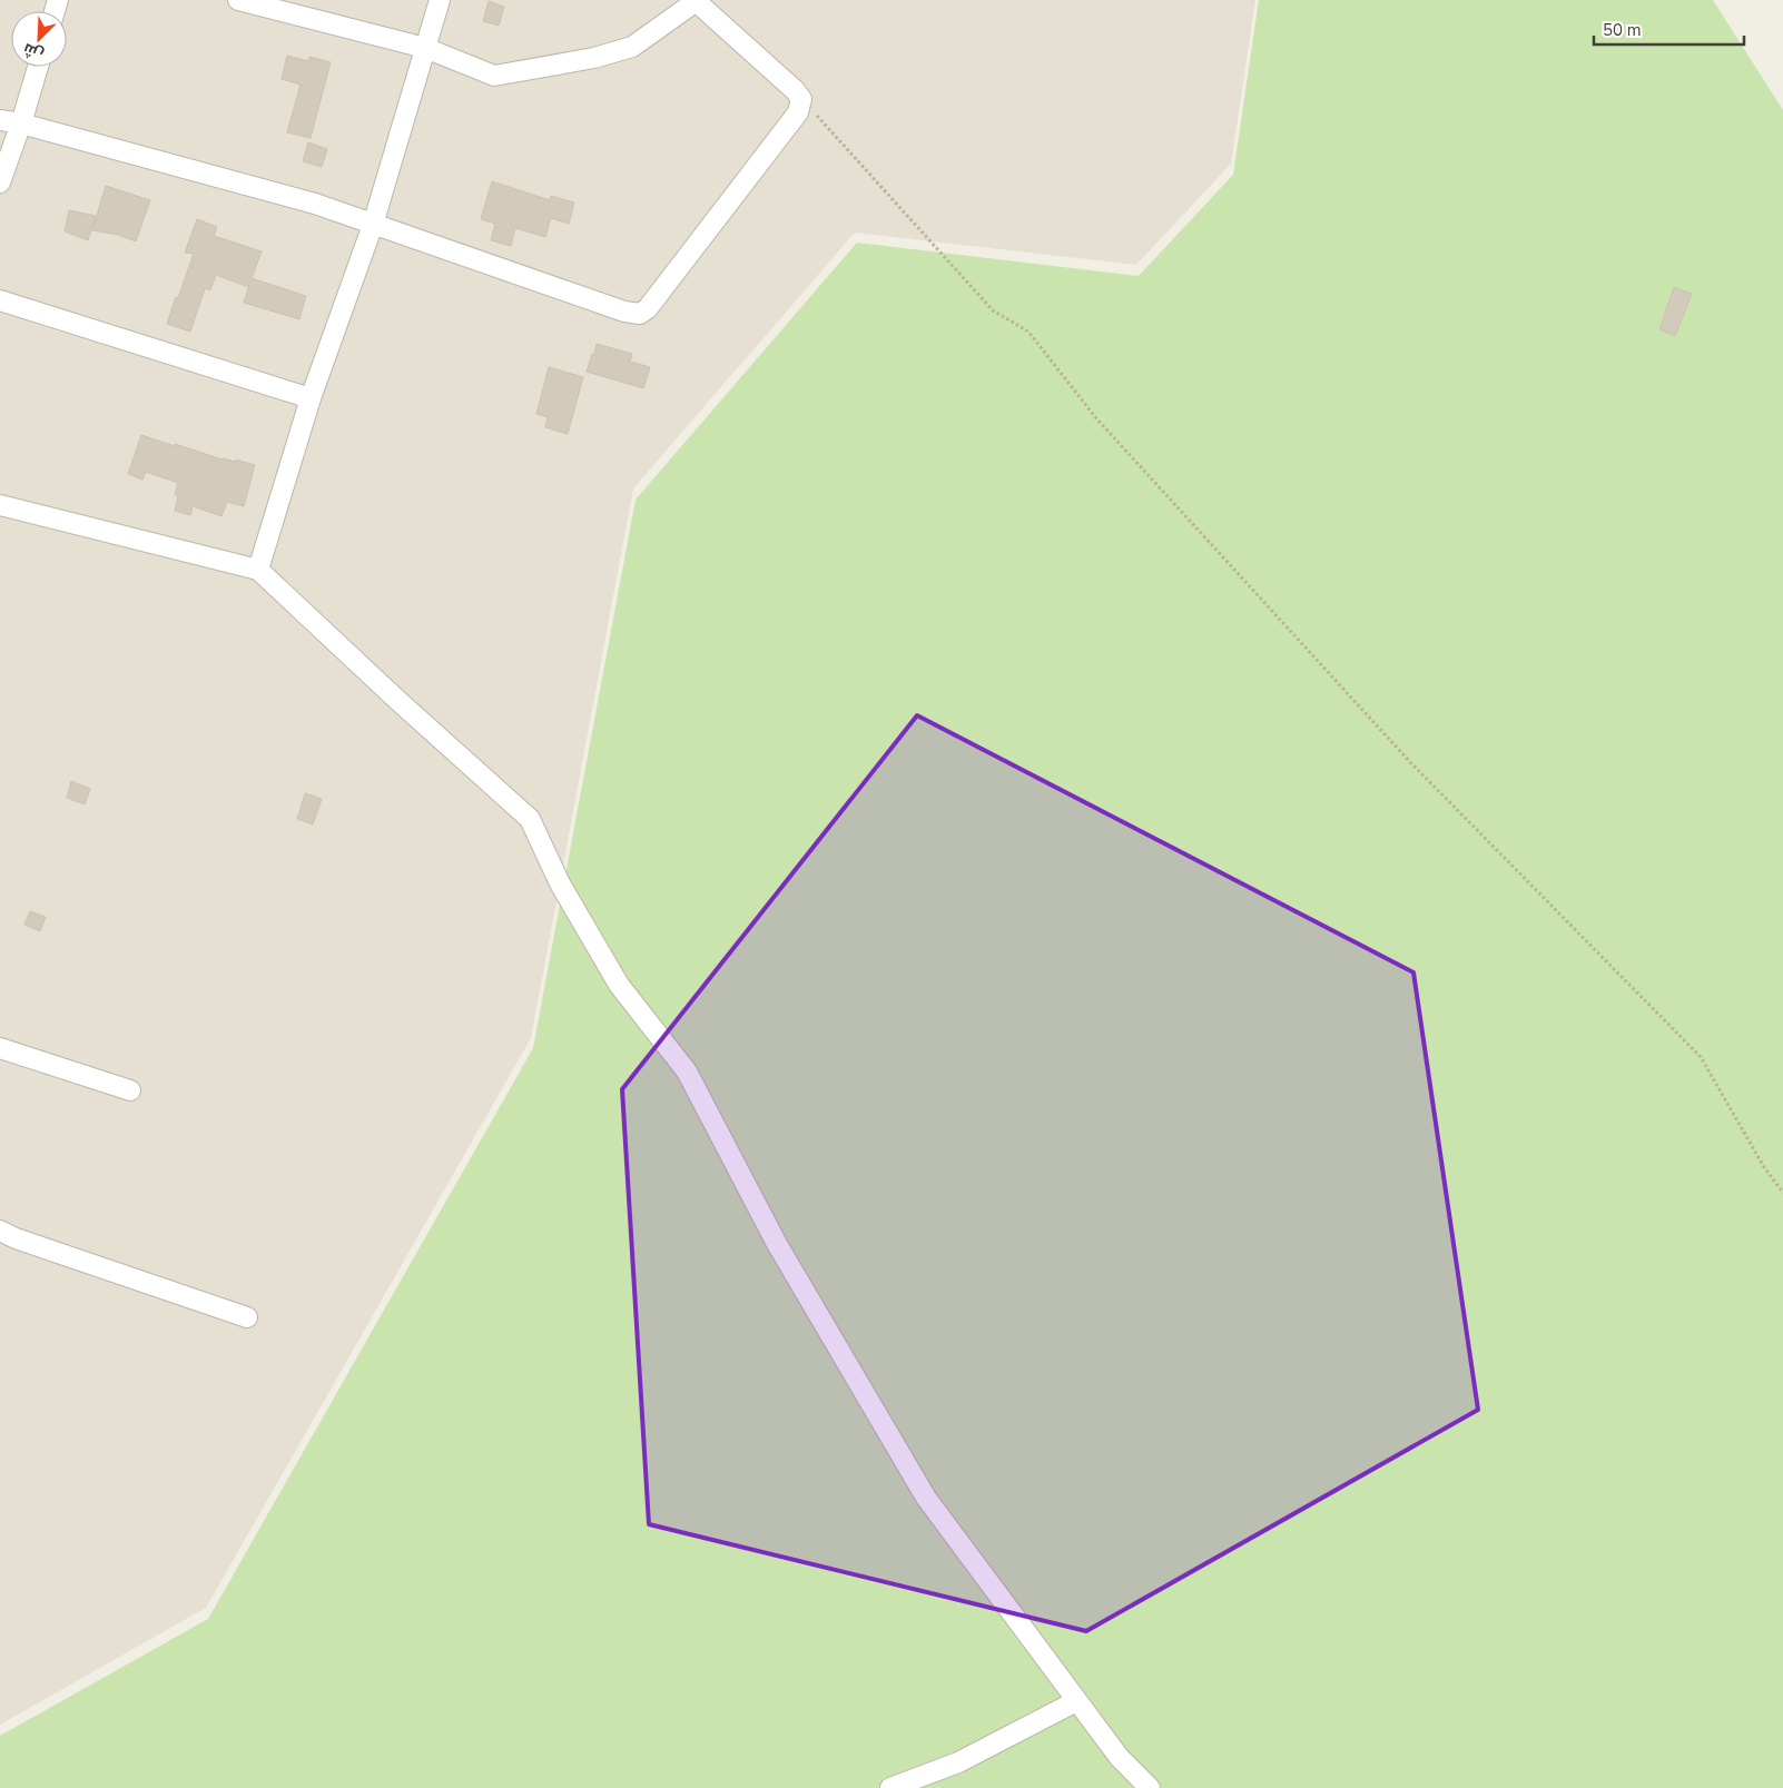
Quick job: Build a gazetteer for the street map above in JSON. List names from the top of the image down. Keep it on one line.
{"scale_bar":"50 m","north":"bottom left"}
